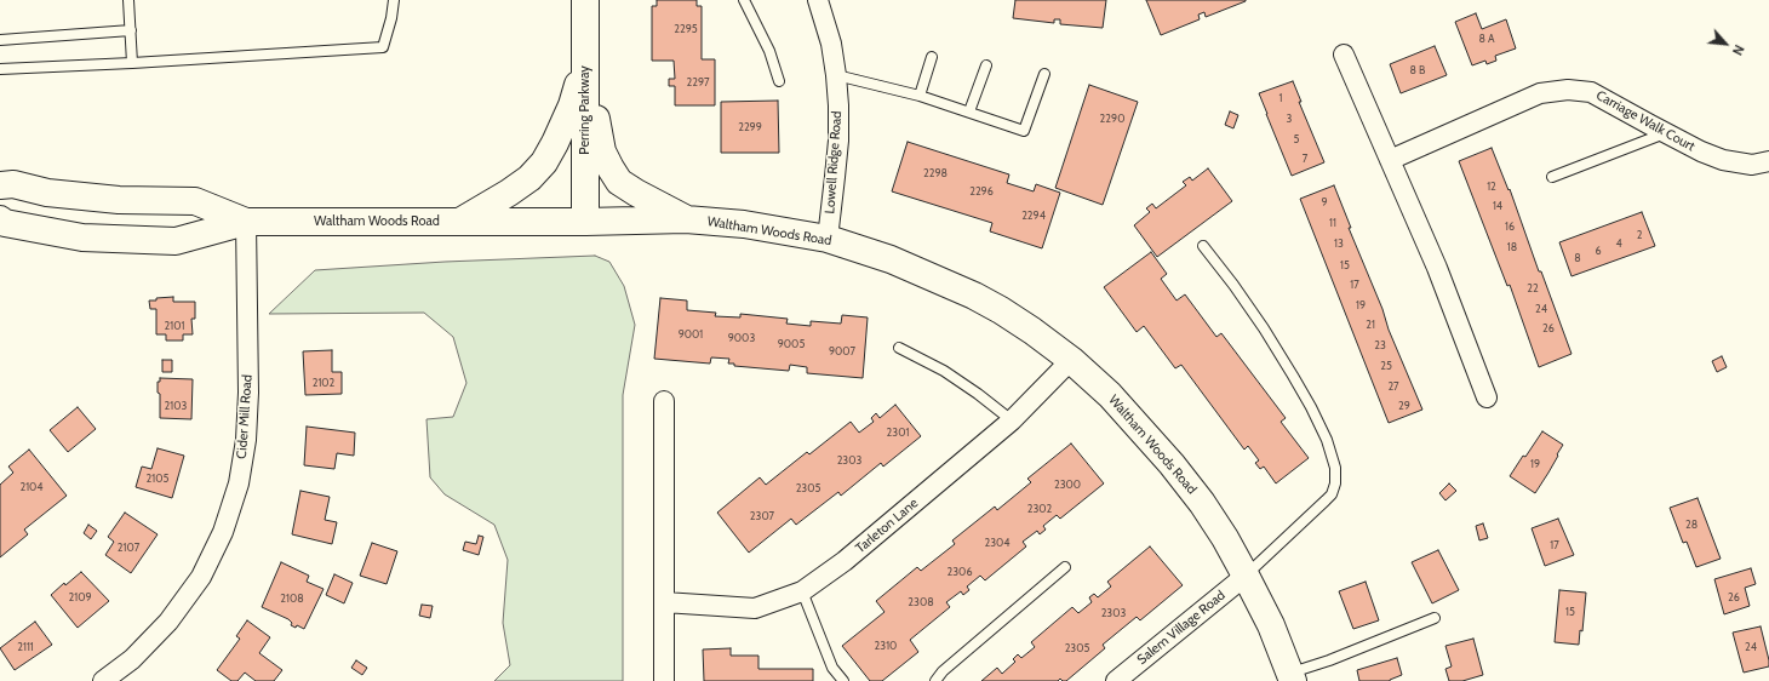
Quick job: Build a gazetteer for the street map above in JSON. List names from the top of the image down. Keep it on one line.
{"streets":{"street":["Perring Parkway","Carriage Walk Court","Lowell Ridge Road","Waltham Woods Road","Cider Mill Road","Tarleton Lane","Salem Village Road"]},"crossings":[["Perring Parkway","Waltham Woods Road"],["Lowell Ridge Road","Waltham Woods Road"],["Waltham Woods Road","Cider Mill Road"],["Waltham Woods Road","Tarleton Lane"],["Waltham Woods Road","Salem Village Road"]],"house_numbers":["2295","8 A","8 B","2297","1","2290","3","2299","5","7","2298","12","2296","9","14","2294","11","16","2","13","4","18","6","8","15","17","22","19","24","21","2101","26","9001","9003","9005","23","9007","25","2102","27","2103","29","2301","2303","19","2105","2300","2104","2305","2302","2307","28","2304","17","2107","2306","2109","26","2108","2308","15","2303","2310","2111","24","2305"],"north":"bottom right"}
